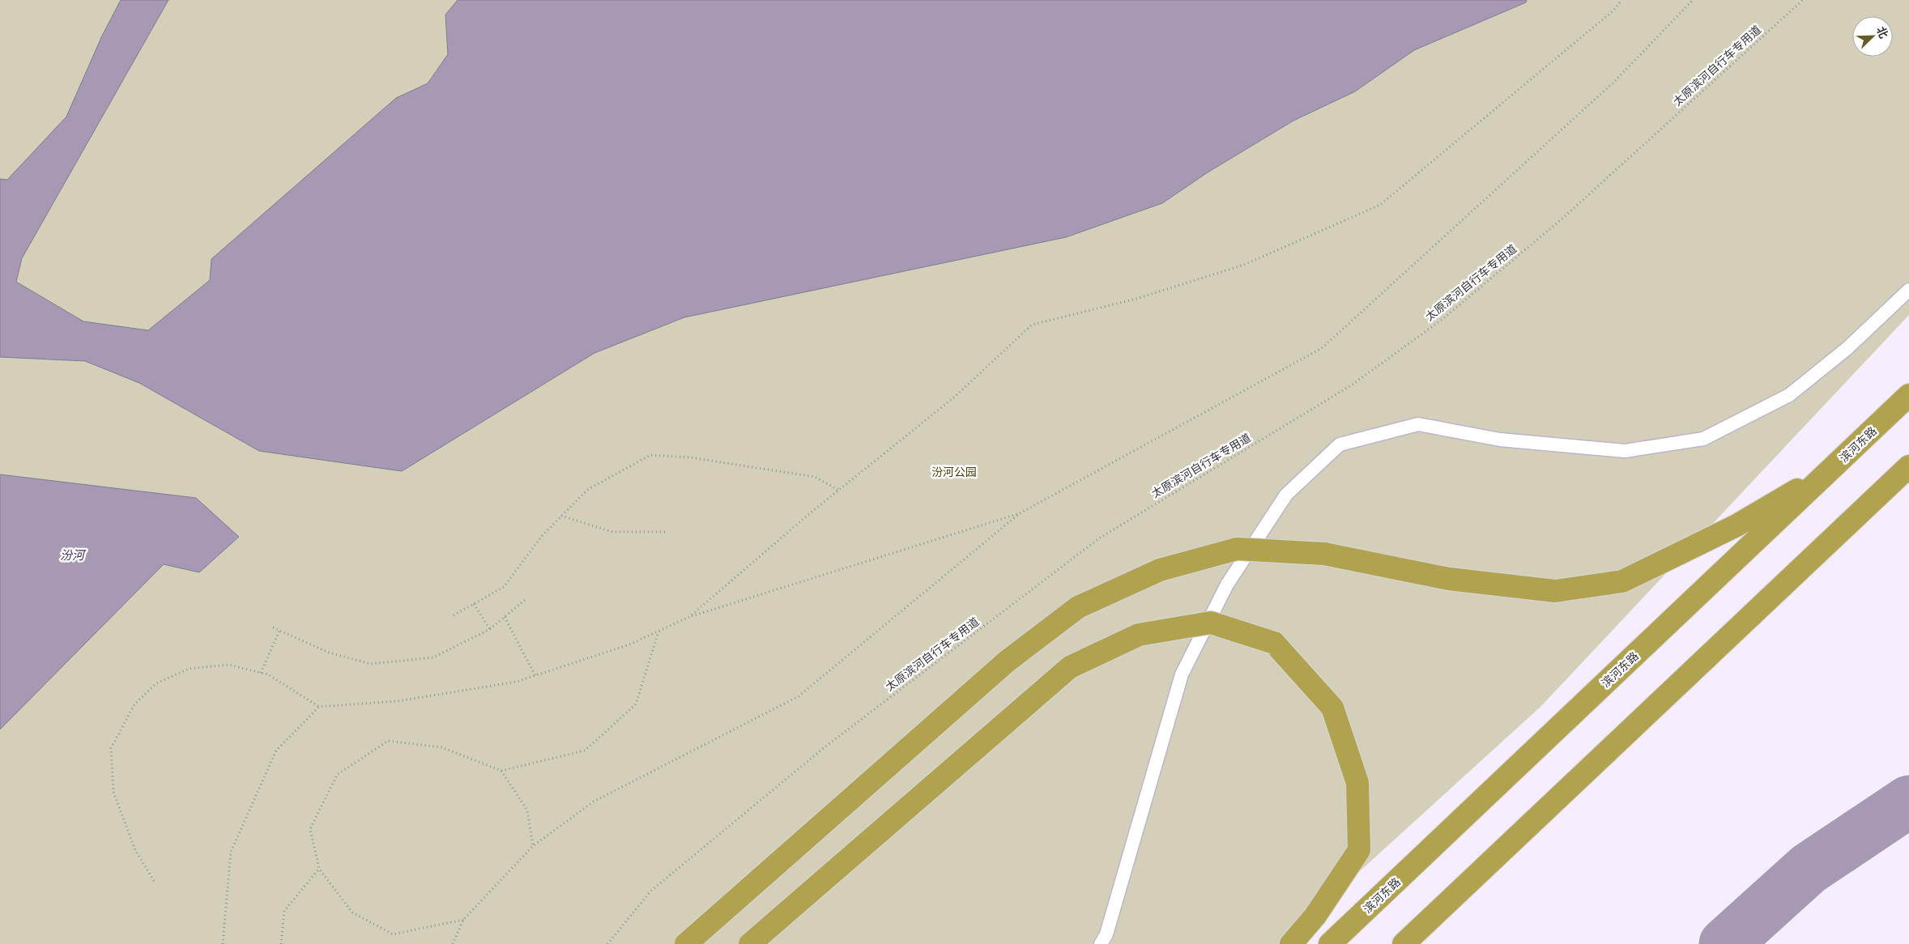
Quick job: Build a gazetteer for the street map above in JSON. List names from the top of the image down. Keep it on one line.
{"streets":{"highway":["滨河东路"],"path":["太原滨河自行车专用道"]},"water":["汾河"],"parks":["汾河公园"],"north":"top right"}
